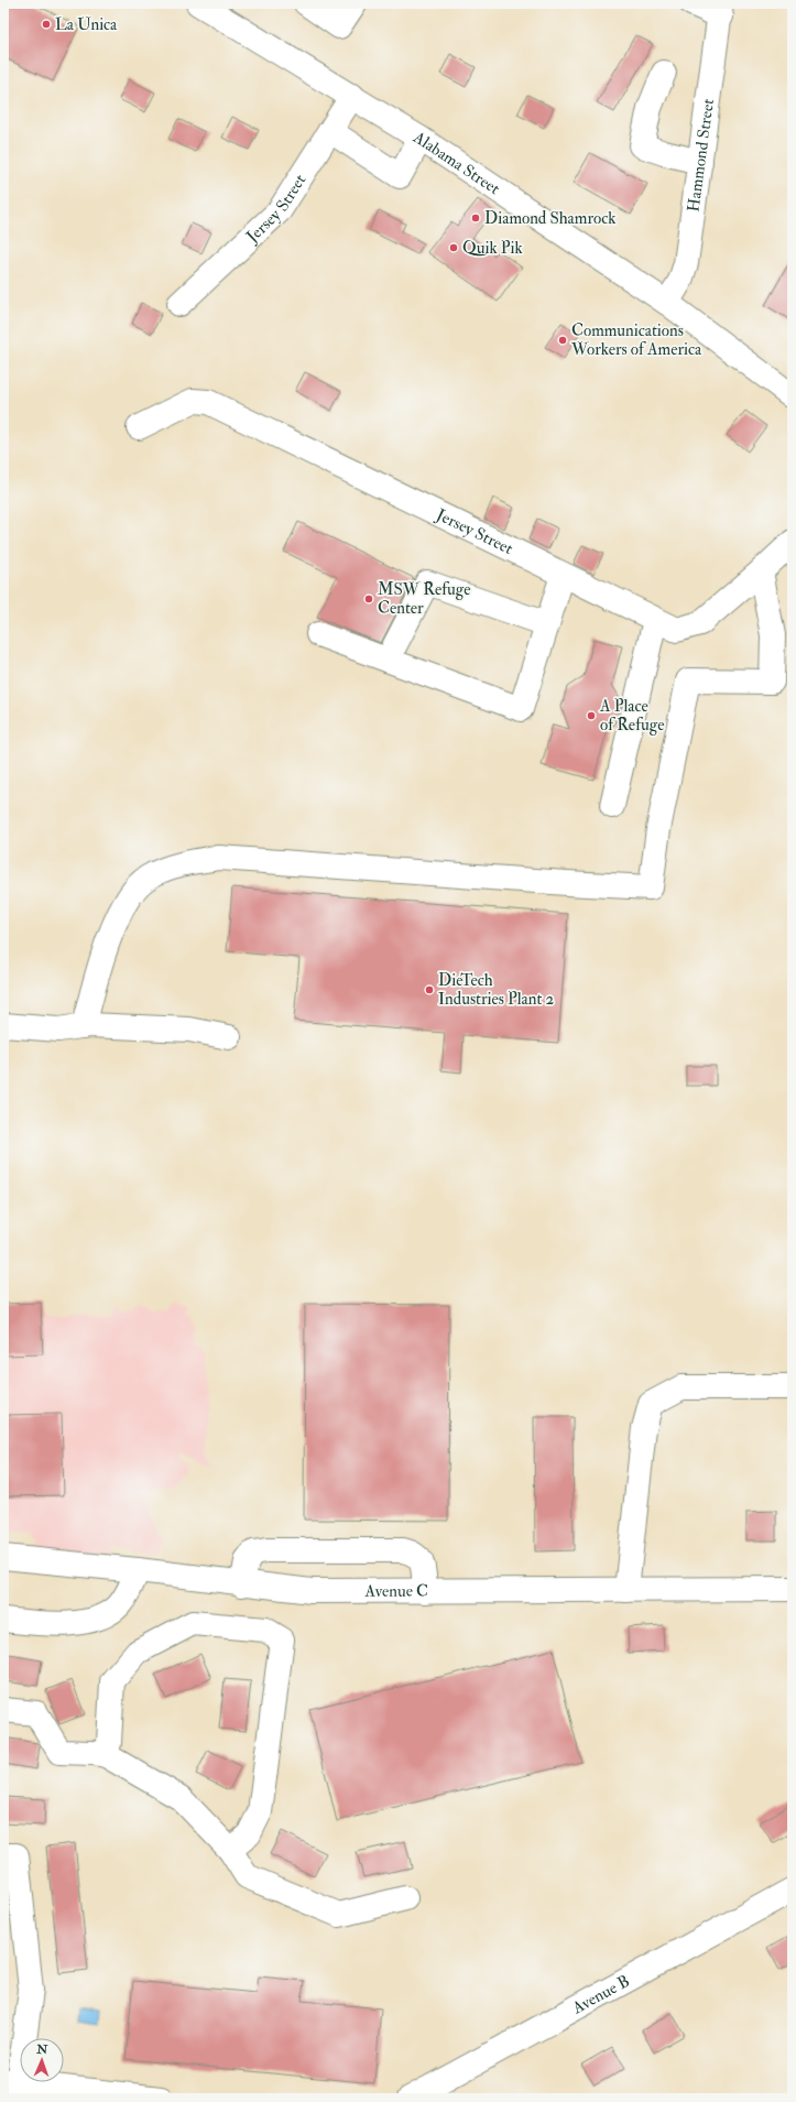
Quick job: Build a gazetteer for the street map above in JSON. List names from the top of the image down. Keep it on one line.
{"streets":{"street":["Hammond Street","Alabama Street","Jersey Street","Avenue C","Avenue B"]},"crossings":[["Hammond Street","Alabama Street"],["Alabama Street","Jersey Street"]],"places":["La Unica","Diamond Shamrock","Quik Pik","Communications Workers of America","MSW Refuge Center","A Place of Refuge","DieTech Industries Plant 2"],"north":"top"}
